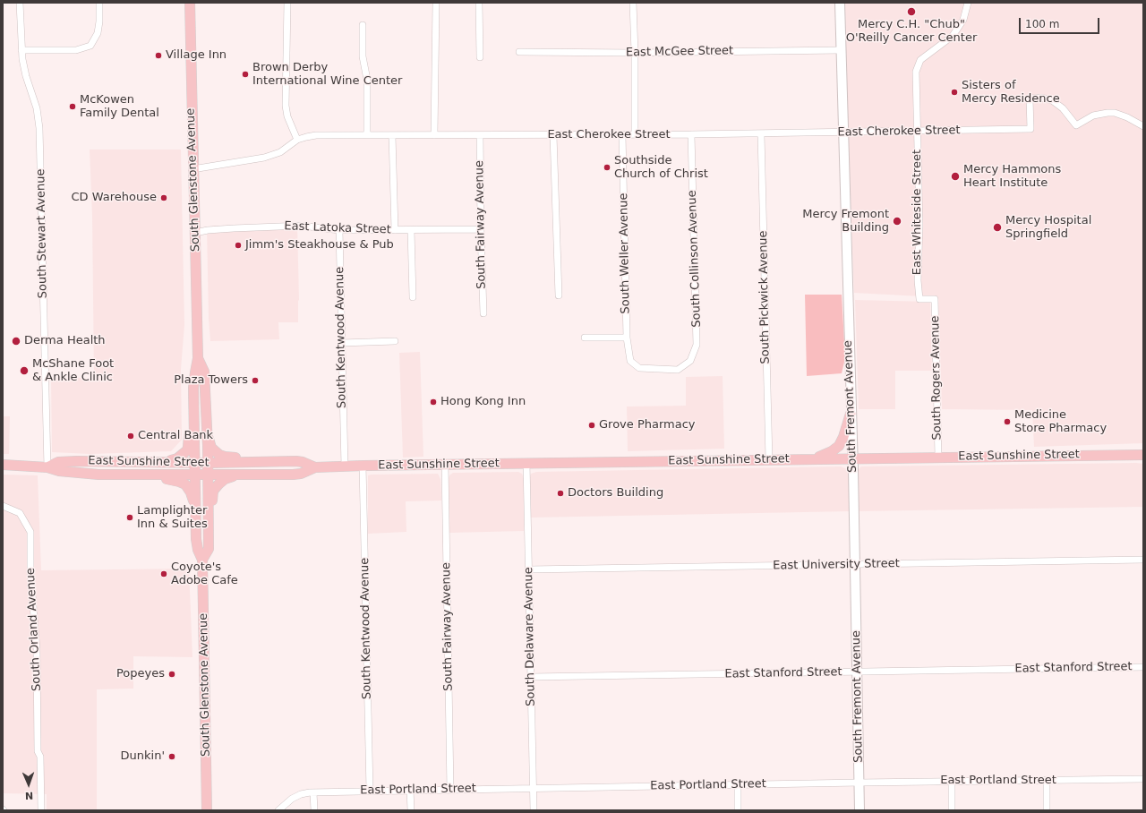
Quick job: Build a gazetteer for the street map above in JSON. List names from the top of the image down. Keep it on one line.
{"streets":{"main road":["South Glenstone Avenue","South Fremont Avenue","East Sunshine Street"],"street":["East McGee Street","East Cherokee Street","East Whiteside Street","South Fairway Avenue","East Latoka Street","South Stewart Avenue","South Weller Avenue","South Collinson Avenue","South Pickwick Avenue","South Kentwood Avenue","South Rogers Avenue","East University Street","South Orland Avenue","South Delaware Avenue","East Stanford Street","East Portland Street"]},"crossings":[["East McGee Street","South Fremont Avenue"],["East Cherokee Street","South Glenstone Avenue"],["East Cherokee Street","East Whiteside Street"],["East Cherokee Street","South Fairway Avenue"],["East Cherokee Street","South Weller Avenue"],["East Cherokee Street","South Collinson Avenue"],["East Cherokee Street","South Pickwick Avenue"],["East Cherokee Street","South Fremont Avenue"],["South Glenstone Avenue","East Latoka Street"],["South Glenstone Avenue","East Sunshine Street"],["East Whiteside Street","South Rogers Avenue"],["South Fairway Avenue","East Latoka Street"],["South Fairway Avenue","East Sunshine Street"],["South Fairway Avenue","East Portland Street"],["East Latoka Street","South Kentwood Avenue"],["South Stewart Avenue","East Sunshine Street"],["South Weller Avenue","South Collinson Avenue"],["South Pickwick Avenue","East Sunshine Street"],["South Kentwood Avenue","East Sunshine Street"],["South Kentwood Avenue","East Portland Street"],["South Rogers Avenue","East Sunshine Street"],["South Fremont Avenue","East Sunshine Street"],["South Fremont Avenue","East University Street"],["South Fremont Avenue","East Stanford Street"],["South Fremont Avenue","East Portland Street"],["East Sunshine Street","South Delaware Avenue"],["East University Street","South Delaware Avenue"],["South Delaware Avenue","East Stanford Street"],["South Delaware Avenue","East Portland Street"]],"places":["Mercy C.H. \"Chub\" O'Reilly Cancer Center","Village Inn","Brown Derby International Wine Center","Sisters of Mercy Residence","McKowen Family Dental","Southside Church of Christ","Mercy Hammons Heart Institute","CD Warehouse","Mercy Fremont Building","Mercy Hospital Springfield","Jimm's Steakhouse & Pub","Derma Health","McShane Foot & Ankle Clinic","Plaza Towers","Hong Kong Inn","Medicine Store Pharmacy","Grove Pharmacy","Central Bank","Doctors Building","Lamplighter Inn & Suites","Coyote's Adobe Cafe","Popeyes","Dunkin'"],"scale_bar":"100 m","north":"bottom"}
